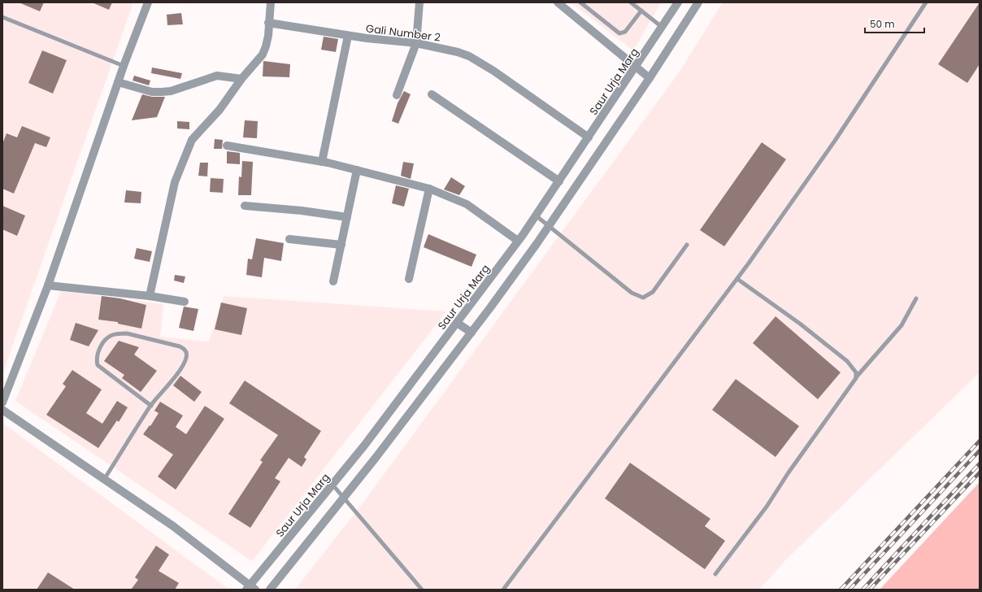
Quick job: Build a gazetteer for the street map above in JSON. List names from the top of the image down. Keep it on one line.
{"streets":{"street":["Gali Number 2","Saur Urja Marg"]},"crossings":[["Gali Number 2","Saur Urja Marg"]],"scale_bar":"50 m"}
